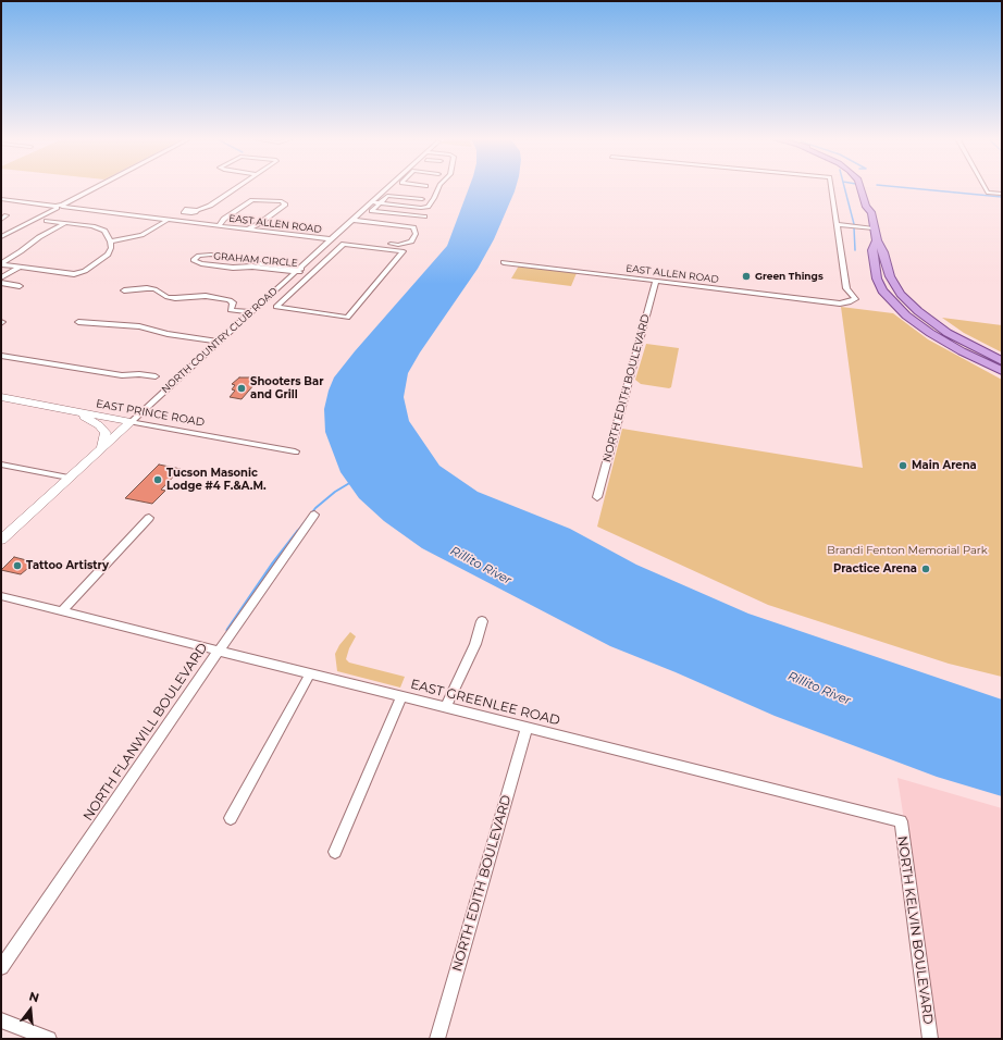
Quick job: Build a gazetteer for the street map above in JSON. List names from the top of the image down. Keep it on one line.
{"streets":{"main road":["NORTH COUNTRY CLUB ROAD","EAST PRINCE ROAD"],"street":["EAST ALLEN ROAD","GRAHAM CIRCLE","NORTH EDITH BOULEVARD","EAST GREENLEE ROAD","NORTH FLANWILL BOULEVARD","NORTH KELVIN BOULEVARD"]},"crossings":[["EAST ALLEN ROAD","NORTH COUNTRY CLUB ROAD"],["EAST ALLEN ROAD","NORTH EDITH BOULEVARD"],["GRAHAM CIRCLE","NORTH COUNTRY CLUB ROAD"],["NORTH COUNTRY CLUB ROAD","EAST PRINCE ROAD"],["NORTH EDITH BOULEVARD","EAST GREENLEE ROAD"],["EAST GREENLEE ROAD","NORTH FLANWILL BOULEVARD"],["EAST GREENLEE ROAD","NORTH KELVIN BOULEVARD"]],"water":["Rillito River"],"parks":["Brandi Fenton Memorial Park"],"places":["Green Things","Shooters Bar and Grill","Main Arena","Tucson Masonic Lodge #4 F.&A.M.","Tattoo Artistry","Practice Arena"],"north":"top"}
